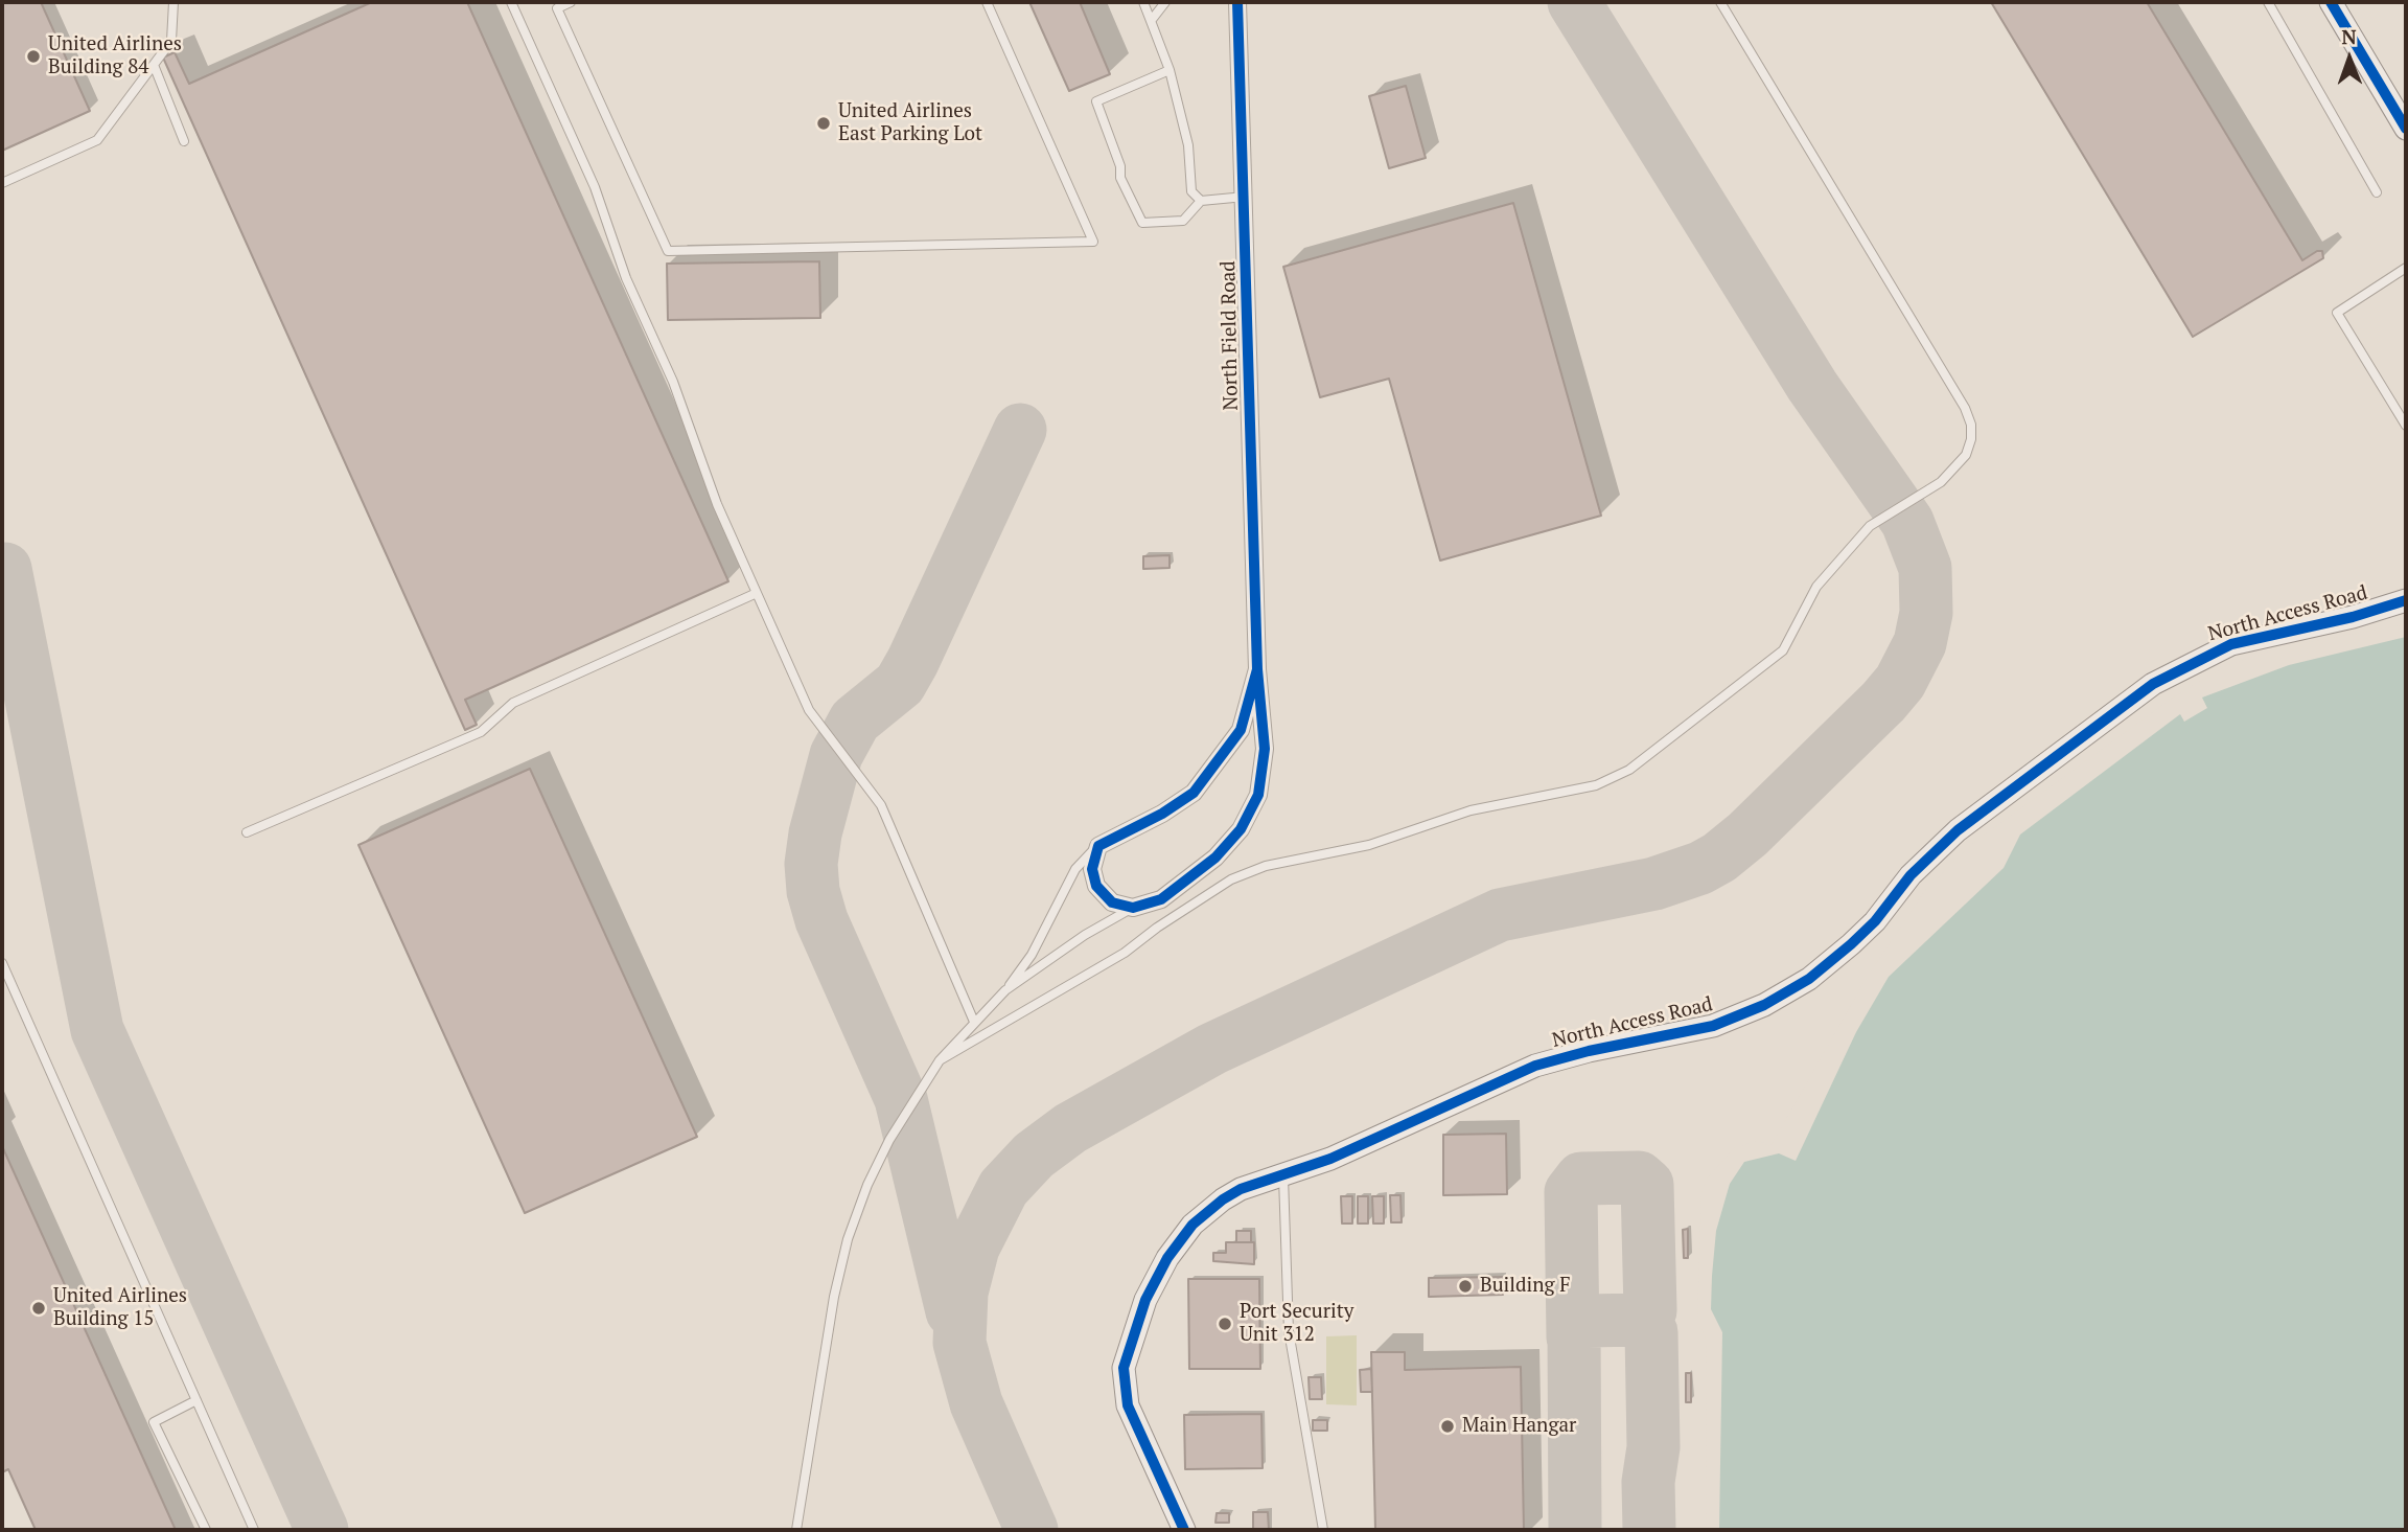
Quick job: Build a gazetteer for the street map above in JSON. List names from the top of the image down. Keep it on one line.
{"streets":{"street":["North Field Road","North Access Road"]},"places":["United Airlines Building 84","United Airlines East Parking Lot","Building F","United Airlines Building 15","Port Security Unit 312","Main Hangar"],"north":"top"}
